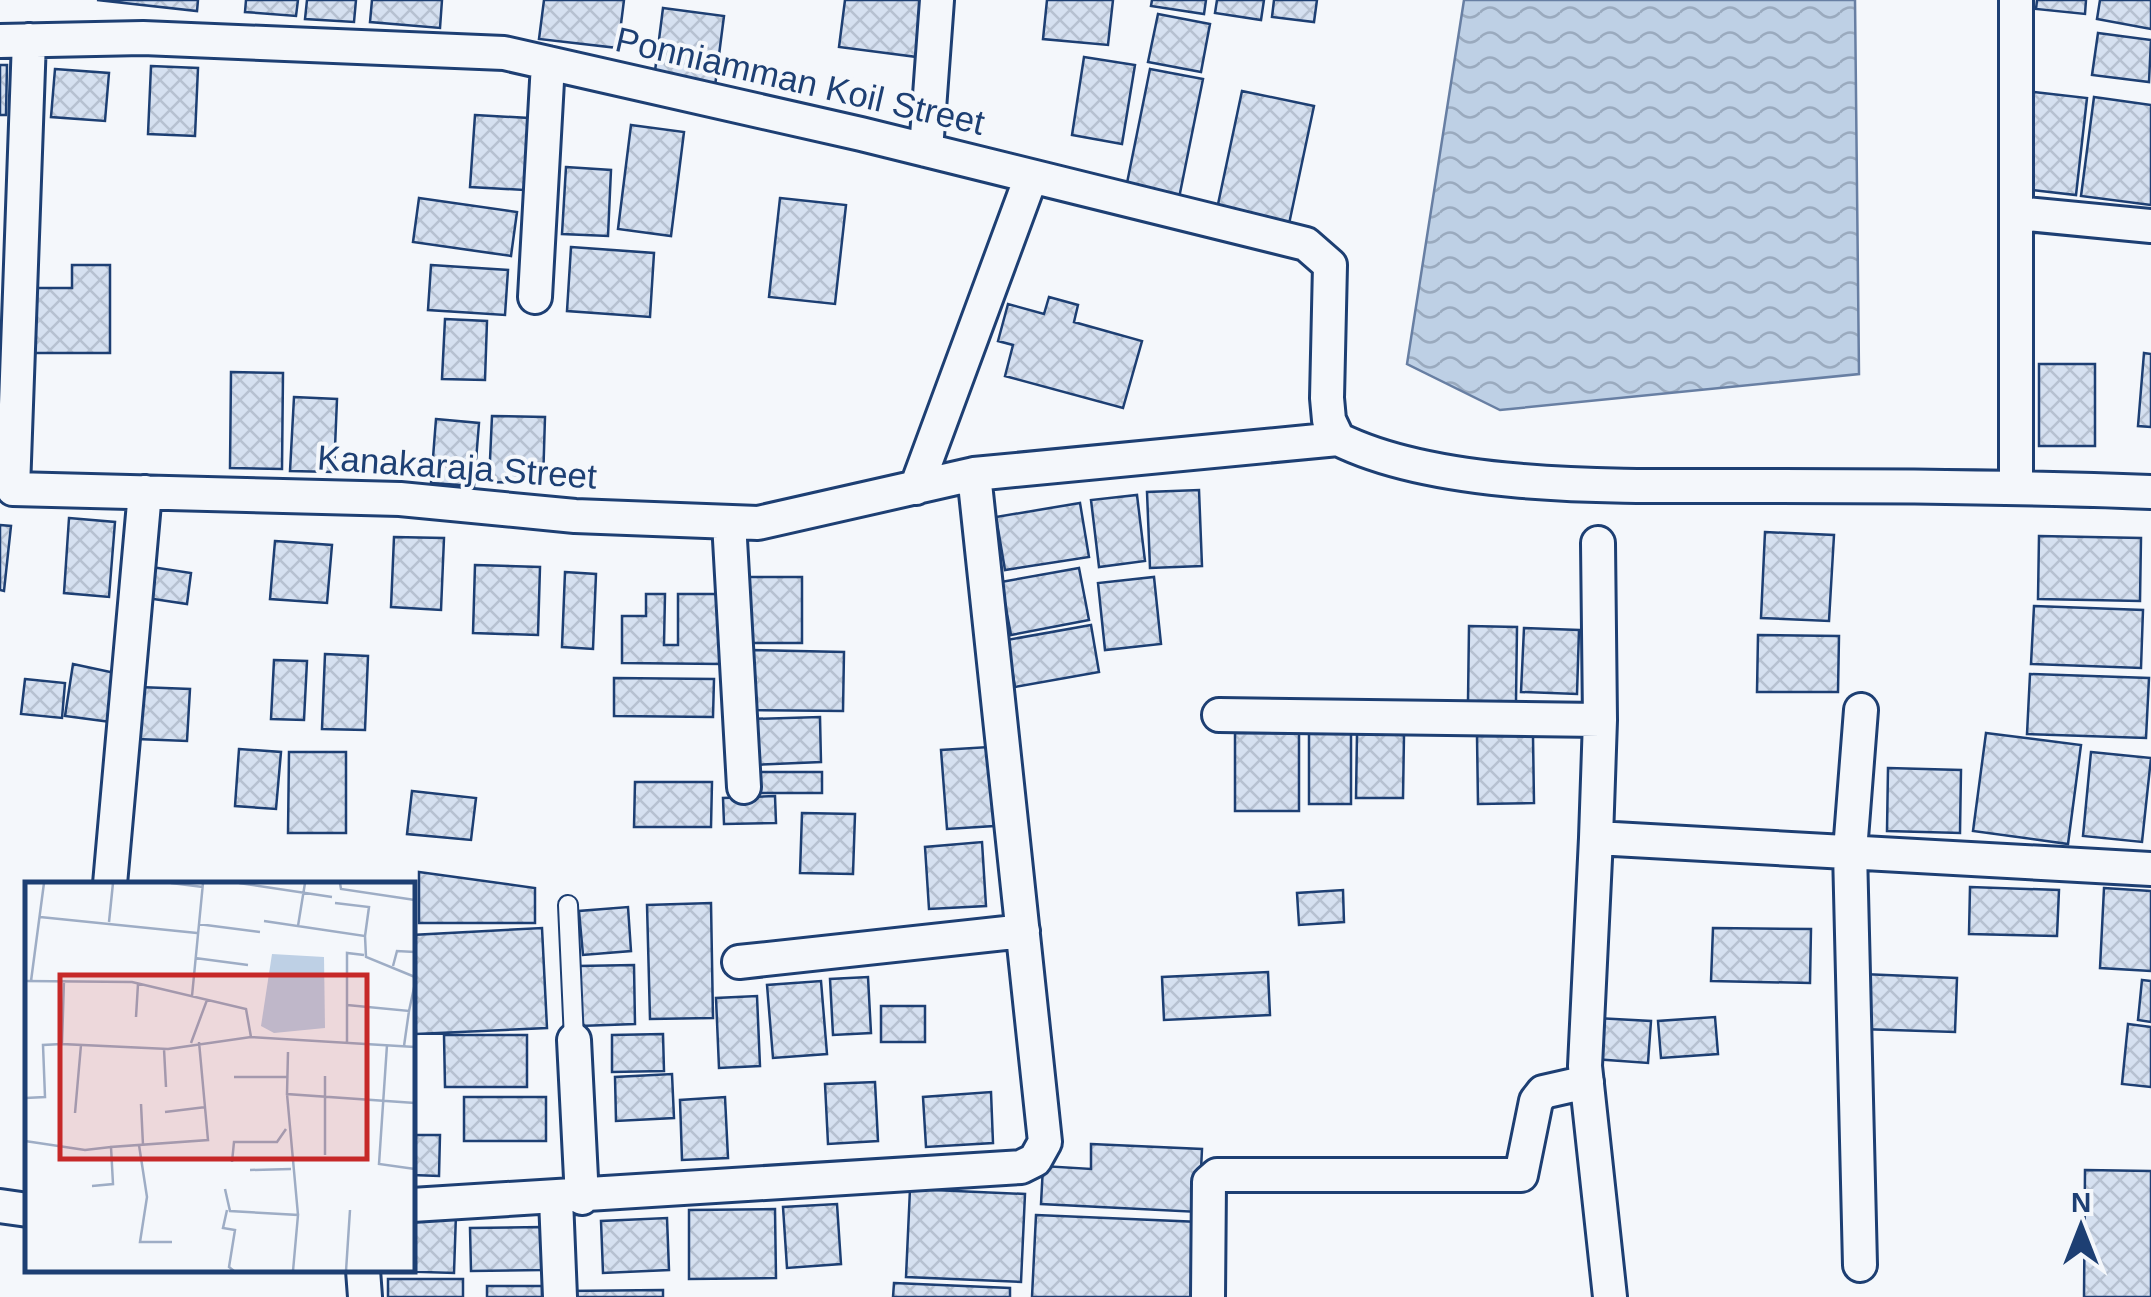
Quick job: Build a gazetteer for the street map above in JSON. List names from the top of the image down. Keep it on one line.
{"streets":{"street":["Ponniamman Koil Street","Kanakaraja Street"]},"crossings":[["Ponniamman Koil Street","Kanakaraja Street"]],"north":"top"}
